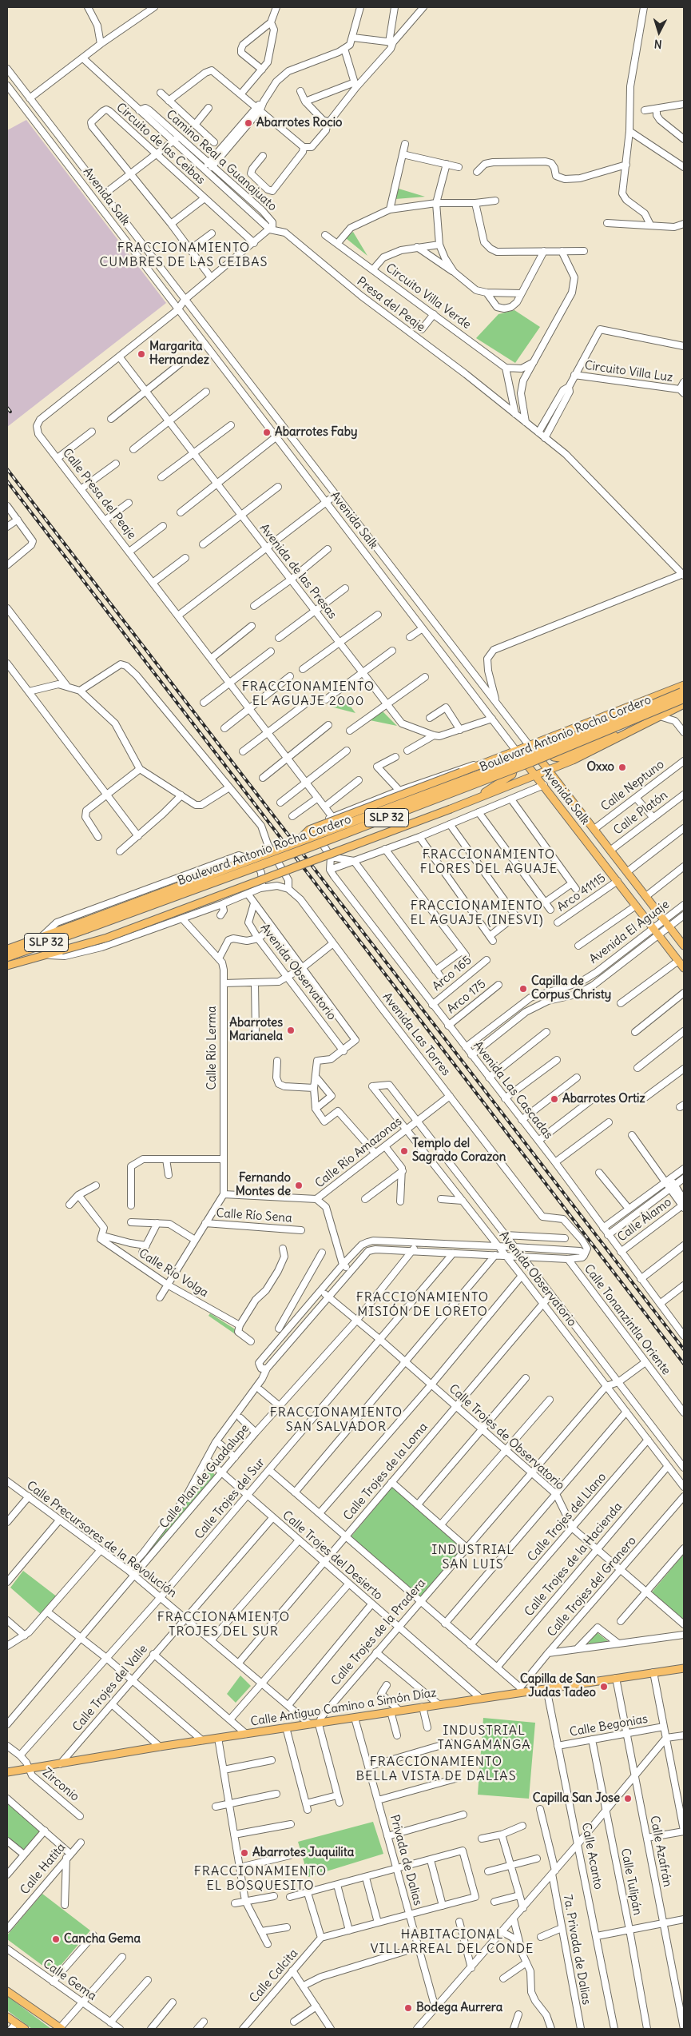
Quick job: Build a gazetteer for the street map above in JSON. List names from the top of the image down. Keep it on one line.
{"streets":{"highway":["Boulevard Antonio Rocha Cordero","SLP 32"],"main road":["Avenida Salk","Calle Antiguo Camino a Simón Díaz"],"street":["Circuito de las Ceibas","Camino Real a Guanajuato","Circuito Villa Verde","Presa del Peaje","Circuito Villa Luz","Calle Presa del Peaje","Avenida de las Presas","Calle Neptuno","Calle Platón","Arco 41115","Avenida El Aguaje","Avenida Observatorio","Arco 165","Arco 175","Avenida Las Torres","Calle Río Lerma","Avenida Las Cascadas","Calle Río Amazonas","Calle Río Sena","Calle Álamo","Calle Río Volga","Calle Tonanzintla Oriente","Calle Trojes de Observatorio","Calle Trojes de la Loma","Calle Plan de Guadalupe","Calle Trojes del Sur","Calle Trojes del Llano","Calle Precursores de la Revolución","Calle Trojes del Desierto","Calle Trojes de la Hacienda","Calle Trojes del Granero","Calle Trojes de la Pradera","Calle Trojes del Valle","Calle Begonias","Zirconio","Calle Azafrán","Calle Acanto","Privada de Dalias","Calle Hatita","Calle Tulipán","7a. Privada de Dalias","Calle Calcita","Calle Gema"]},"crossings":[["Circuito de las Ceibas","Calle Presa del Peaje"],["Camino Real a Guanajuato","Presa del Peaje"],["Camino Real a Guanajuato","Calle Presa del Peaje"],["Avenida Salk","Calle Presa del Peaje"],["Avenida Salk","Boulevard Antonio Rocha Cordero"],["Avenida Salk","Calle Neptuno"],["Avenida Salk","Calle Platón"],["Avenida Salk","Arco 41115"],["Avenida Salk","Avenida El Aguaje"],["Presa del Peaje","Circuito Villa Luz"],["Presa del Peaje","Calle Presa del Peaje"],["Calle Presa del Peaje","Avenida de las Presas"],["Calle Presa del Peaje","Boulevard Antonio Rocha Cordero"],["Avenida El Aguaje","Avenida Las Cascadas"],["Avenida Observatorio","Calle Río Amazonas"],["Avenida Observatorio","Calle Trojes de la Loma"],["Avenida Observatorio","Calle Trojes del Llano"],["Avenida Observatorio","Calle Trojes de la Hacienda"],["Avenida Observatorio","Calle Trojes de la Pradera"],["Arco 165","Avenida Las Cascadas"],["Arco 175","Avenida Las Cascadas"],["Avenida Las Torres","Calle Río Amazonas"],["Calle Río Lerma","Calle Río Amazonas"],["Avenida Las Cascadas","Calle Álamo"],["Calle Trojes de Observatorio","Calle Trojes de la Loma"],["Calle Trojes de Observatorio","Calle Plan de Guadalupe"],["Calle Trojes de Observatorio","Calle Trojes del Sur"],["Calle Trojes de Observatorio","Calle Trojes del Llano"],["Calle Trojes de Observatorio","Calle Trojes de la Hacienda"],["Calle Trojes de Observatorio","Calle Trojes del Granero"],["Calle Trojes de Observatorio","Calle Trojes de la Pradera"],["Calle Trojes de la Loma","Calle Precursores de la Revolución"],["Calle Trojes de la Loma","Calle Trojes del Desierto"],["Calle Plan de Guadalupe","Calle Precursores de la Revolución"],["Calle Plan de Guadalupe","Calle Trojes del Desierto"],["Calle Trojes del Sur","Calle Precursores de la Revolución"],["Calle Trojes del Sur","Calle Trojes del Desierto"],["Calle Trojes del Sur","Zirconio"],["Calle Precursores de la Revolución","Calle Trojes del Valle"],["Calle Precursores de la Revolución","Calle Antiguo Camino a Simón Díaz"],["Calle Trojes del Desierto","Calle Trojes de la Pradera"],["Calle Trojes del Desierto","Calle Trojes del Valle"],["Calle Trojes del Desierto","Calle Antiguo Camino a Simón Díaz"],["Calle Trojes del Granero","Calle Antiguo Camino a Simón Díaz"],["Calle Trojes de la Pradera","Calle Antiguo Camino a Simón Díaz"],["Calle Trojes del Valle","Calle Antiguo Camino a Simón Díaz"],["Calle Antiguo Camino a Simón Díaz","Zirconio"],["Calle Antiguo Camino a Simón Díaz","Calle Azafrán"],["Calle Antiguo Camino a Simón Díaz","Calle Acanto"],["Calle Antiguo Camino a Simón Díaz","Privada de Dalias"],["Calle Begonias","Calle Azafrán"],["Calle Begonias","Calle Acanto"],["Calle Begonias","Calle Tulipán"]],"districts":["FRACCIONAMIENTO CUMBRES DE LAS CEIBAS","FRACCIONAMIENTO EL AGUAJE 2000","FRACCIONAMIENTO FLORES DEL AGUAJE","FRACCIONAMIENTO EL AGUAJE (INESVI)","FRACCIONAMIENTO MISIÓN DE LORETO","FRACCIONAMIENTO SAN SALVADOR","INDUSTRIAL SAN LUIS","FRACCIONAMIENTO TROJES DEL SUR","INDUSTRIAL TANGAMANGA","FRACCIONAMIENTO BELLA VISTA DE DALIAS","FRACCIONAMIENTO EL BOSQUESITO","HABITACIONAL VILLARREAL DEL CONDE"],"places":["Abarrotes Rocio","Margarita Hernandez","Abarrotes Faby","Oxxo","Capilla de Corpus Christy","Abarrotes Marianela","Abarrotes Ortiz","Templo del Sagrado Corazon","Fernando Montes de","Capilla de San Judas Tadeo","Capilla San Jose","Abarrotes Juquilita","Cancha Gema","Bodega Aurrera"],"north":"bottom"}
